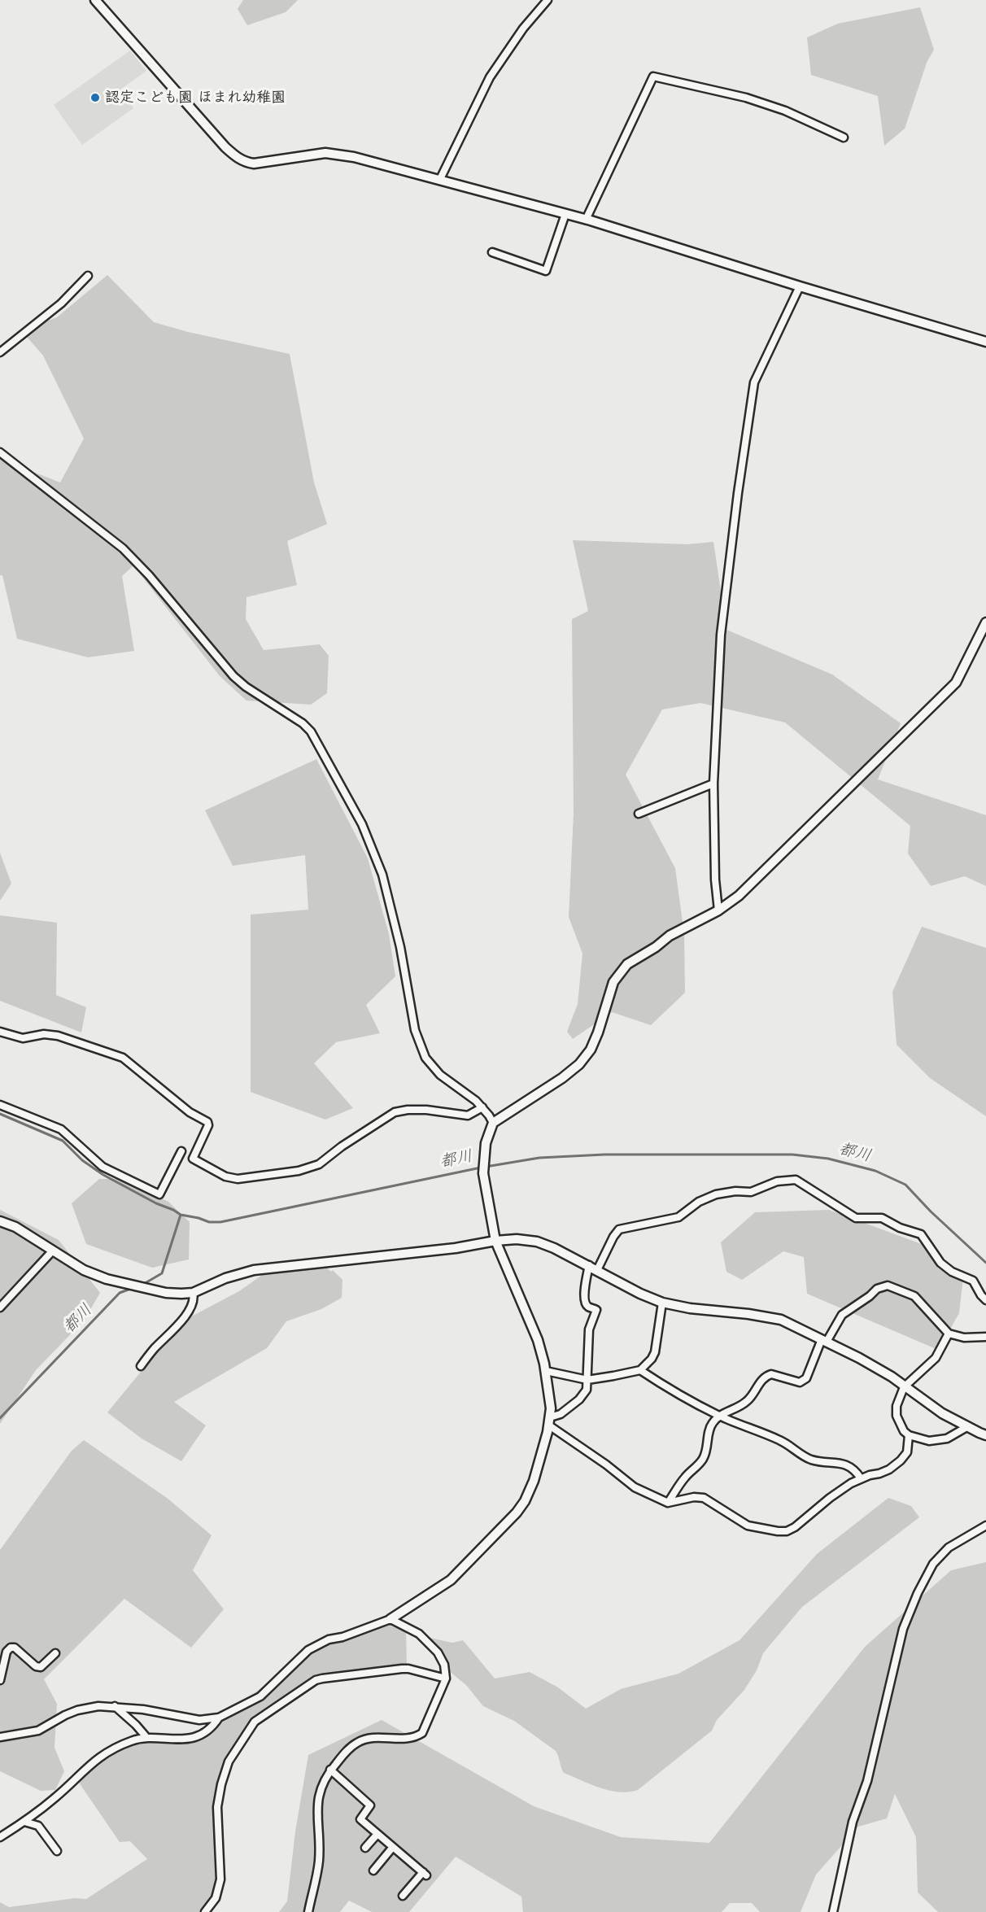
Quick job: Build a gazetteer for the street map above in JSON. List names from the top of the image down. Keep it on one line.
{"water":["都川"],"places":["認定こども園 ほまれ幼稚園"]}
